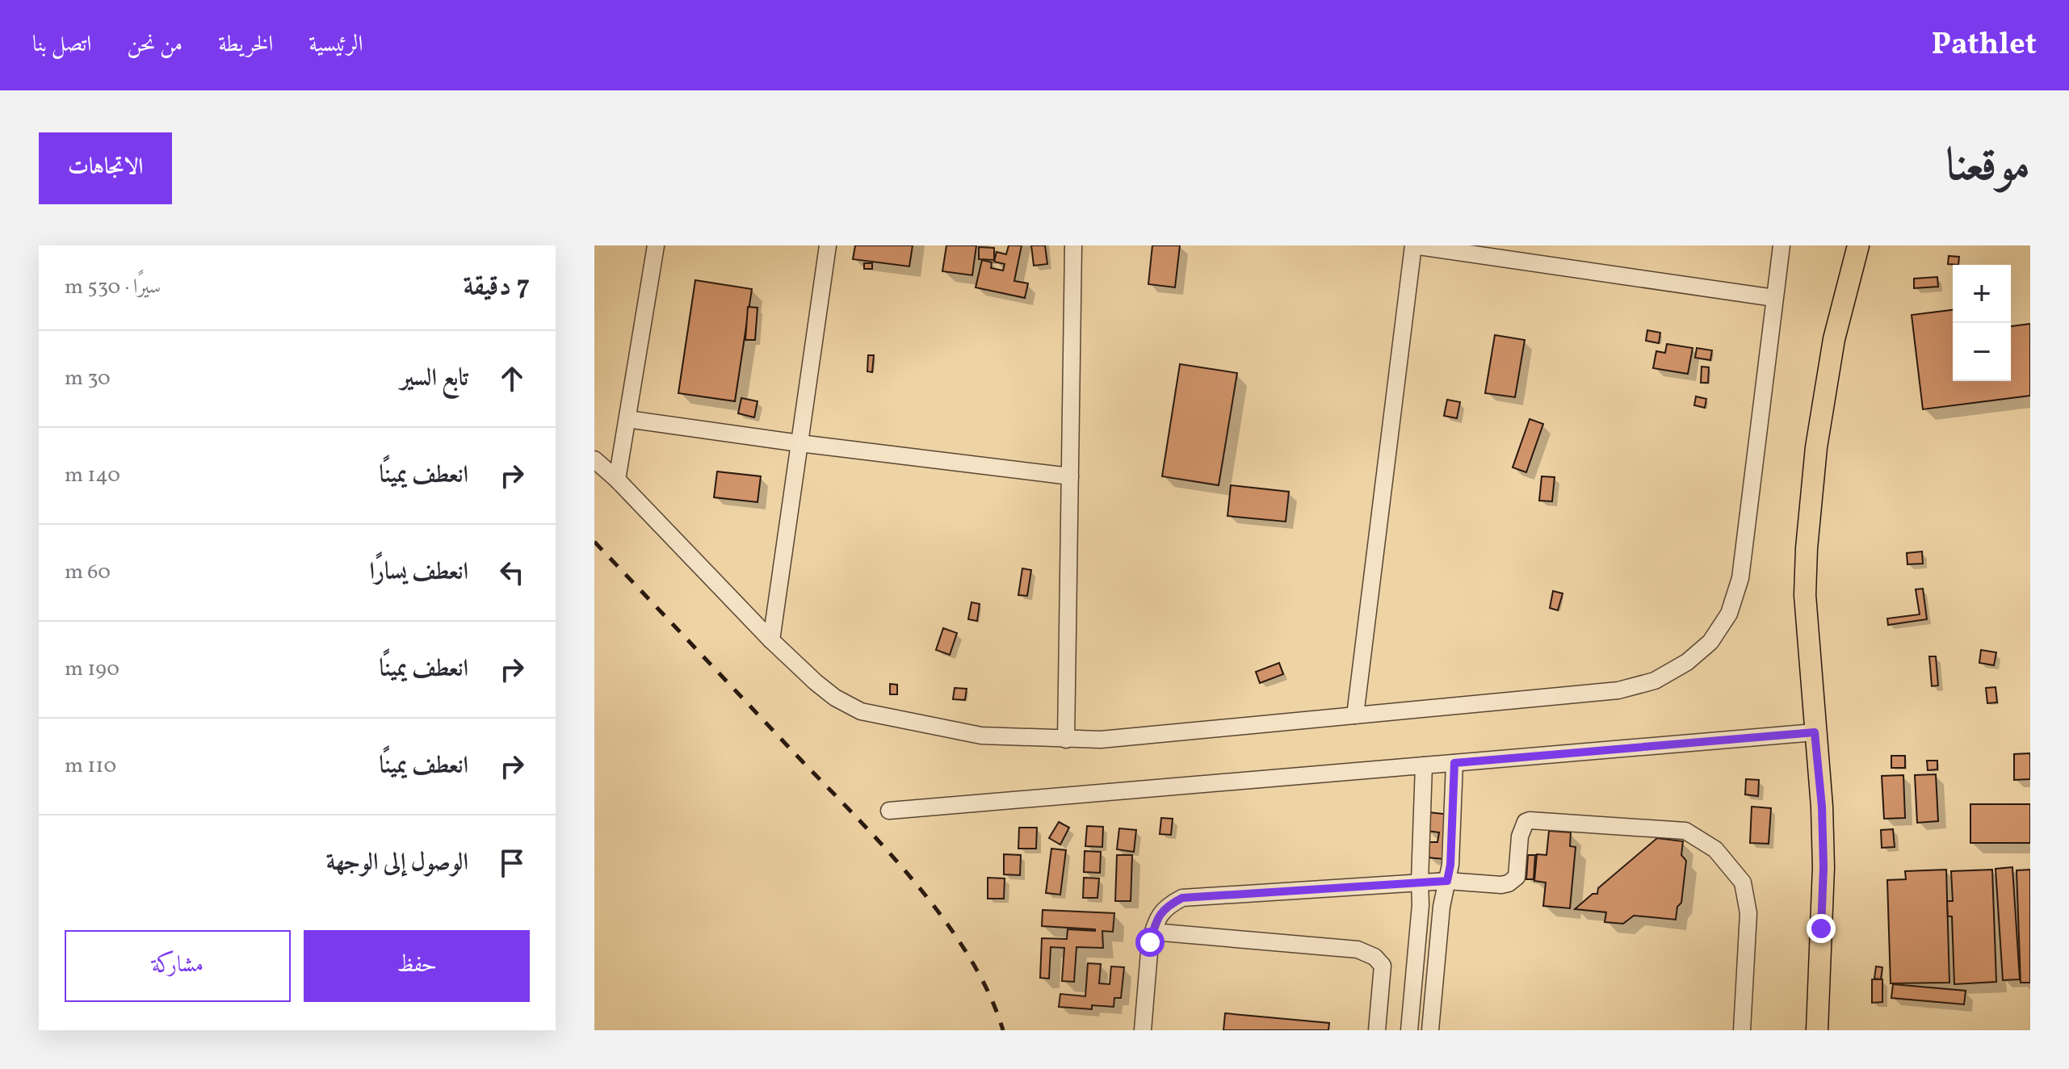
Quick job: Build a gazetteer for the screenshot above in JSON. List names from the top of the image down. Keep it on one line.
{"page":{"header":"Pathlet","nav":["الرئيسية","الخريطة","من نحن","اتصل بنا"],"title":"موقعنا","buttons":["الاتجاهات",["حفظ","مشاركة"]],"heading":["7 دقيقة","سيرًا · 530 m"],"map_buttons":["+","−"],"list":[["تابع السير","30 m"],["انعطف يمينًا","140 m"],["انعطف يسارًا","60 m"],["انعطف يمينًا","190 m"],["انعطف يمينًا","110 m"],"الوصول إلى الوجهة"]}}
